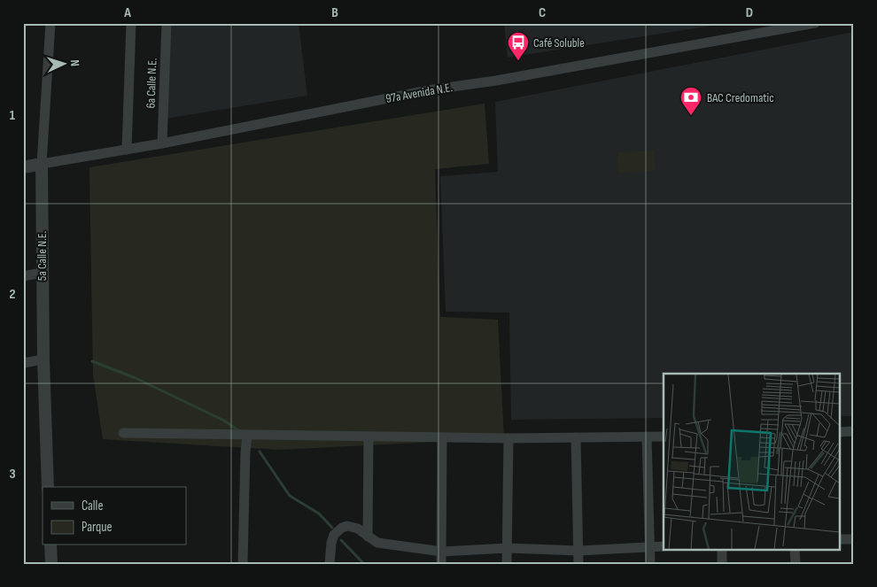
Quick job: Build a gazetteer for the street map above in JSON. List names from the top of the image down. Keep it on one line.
{"streets":{"street":["6a Calle N.E.","97a Avenida N.E.","5a Calle N.E."]},"crossings":[["6a Calle N.E.","97a Avenida N.E."],["97a Avenida N.E.","5a Calle N.E."]],"places":{"bus stop":["Café Soluble"],"bank":["BAC Credomatic"]},"legend":["Calle","Parque"],"north":"right","grid":{"columns":["A","B","C","D"],"rows":["1","2","3"]}}
